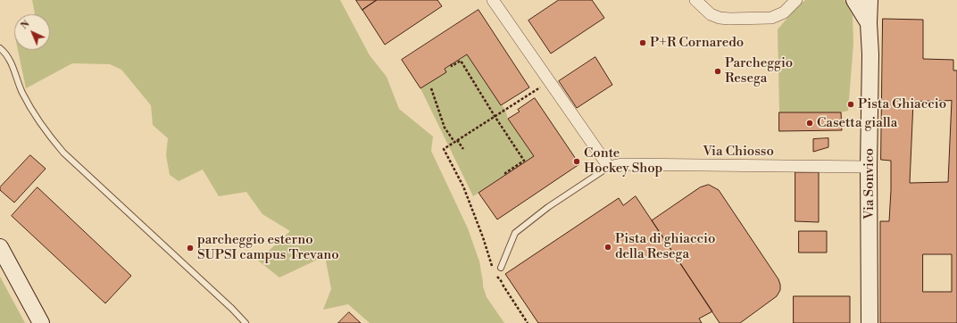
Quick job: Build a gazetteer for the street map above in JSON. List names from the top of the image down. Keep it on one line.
{"streets":{"main road":["Via Sonvico"],"street":["Via Chiosso"]},"crossings":[["Via Chiosso","Via Sonvico"]],"places":["P+R Cornaredo","Parcheggio Resega","Pista Ghiaccio","Casetta gialla","Conte Hockey Shop","Pista di ghiaccio della Resega","parcheggio esterno SUPSI campus Trevano"],"north":"top left"}
